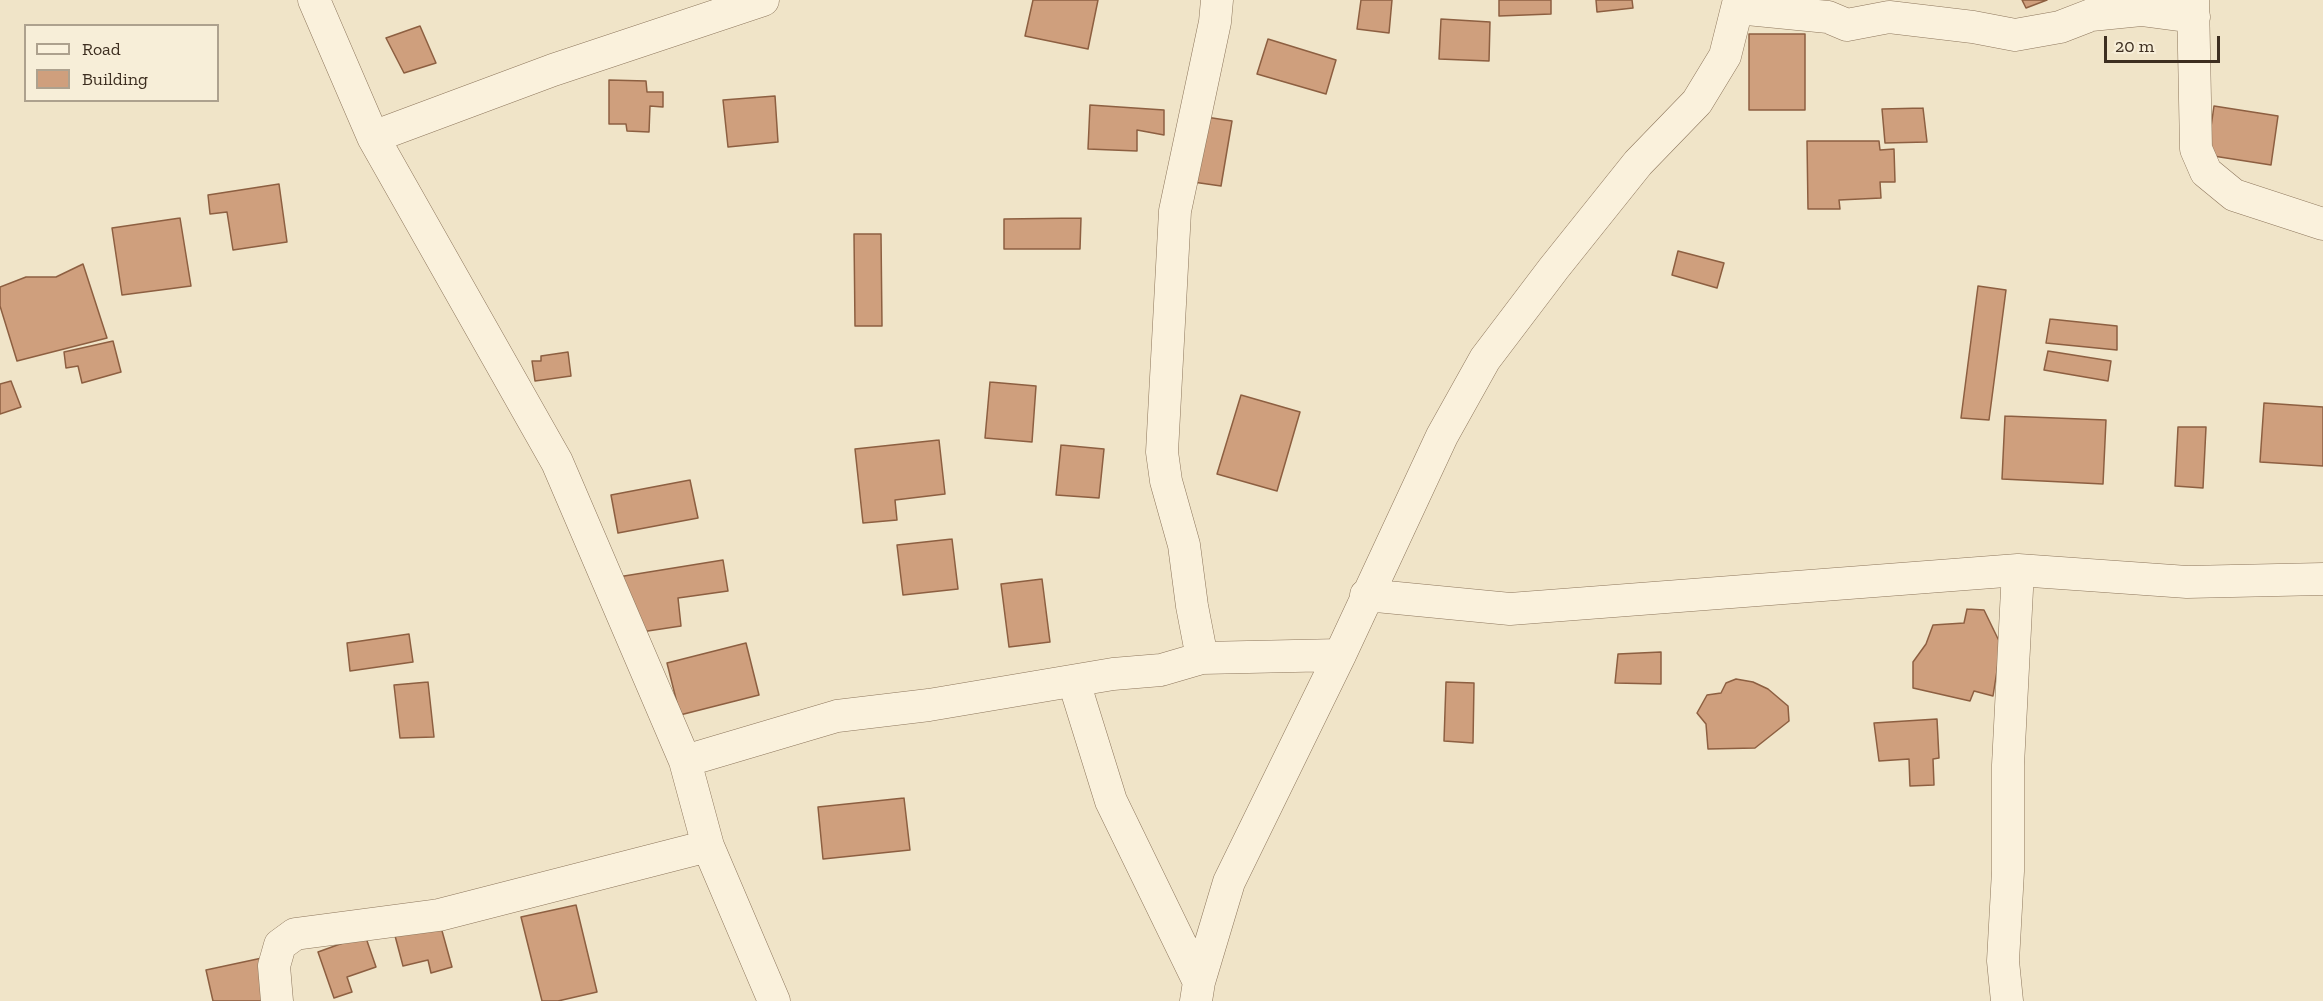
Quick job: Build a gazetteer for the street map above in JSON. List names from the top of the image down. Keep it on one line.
{"legend":["Road","Building"],"scale_bar":"20 m"}
